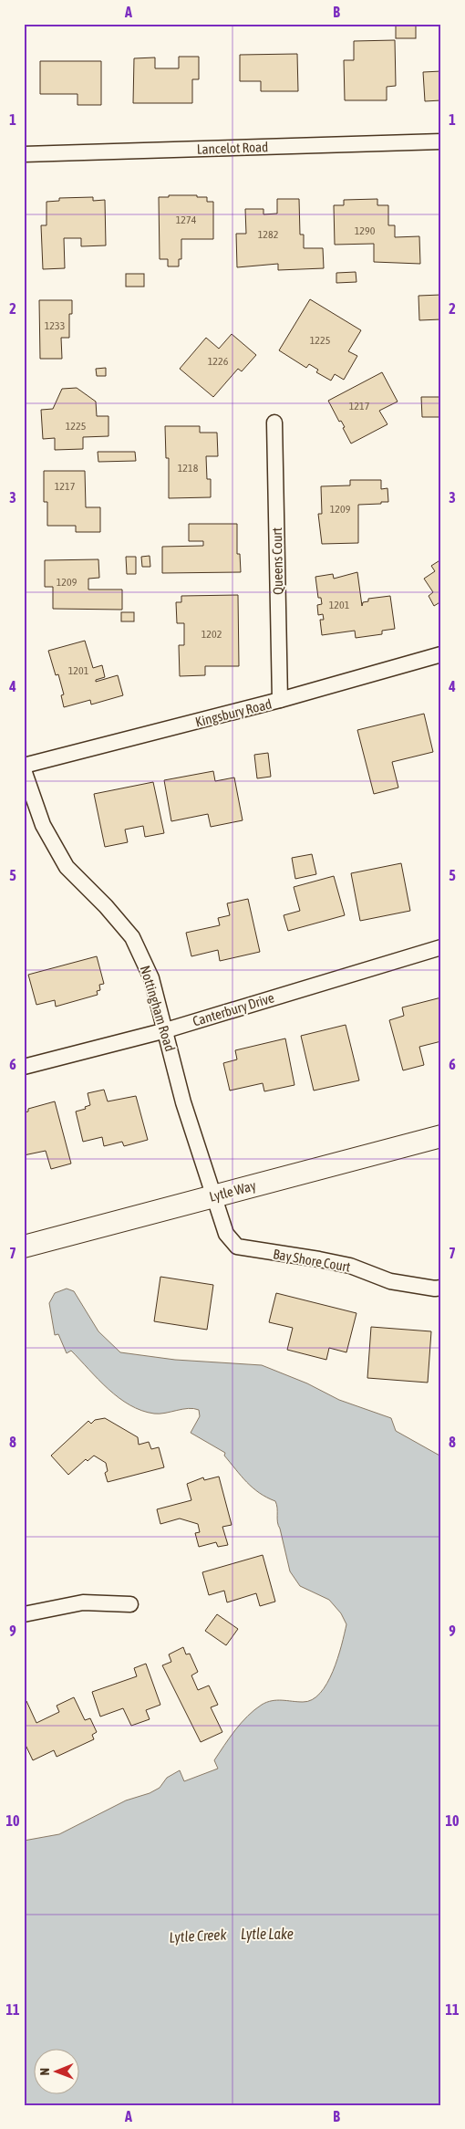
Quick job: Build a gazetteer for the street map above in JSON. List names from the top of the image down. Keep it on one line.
{"streets":{"street":["Lancelot Road","Queens Court","Kingsbury Road","Nottingham Road","Canterbury Drive","Lytle Way","Bay Shore Court"]},"crossings":[["Queens Court","Kingsbury Road"],["Nottingham Road","Canterbury Drive"],["Nottingham Road","Lytle Way"],["Nottingham Road","Bay Shore Court"],["Lytle Way","Bay Shore Court"]],"water":["Lytle Lake","Lytle Creek"],"house_numbers":["1274","1290","1282","1233","1225","1226","1217","1225","1218","1217","1209","1209","1201","1202","1201"],"north":"left","grid":{"columns":["A","B"],"rows":["1","2","3","4","5","6","7","8","9","10","11"]}}
